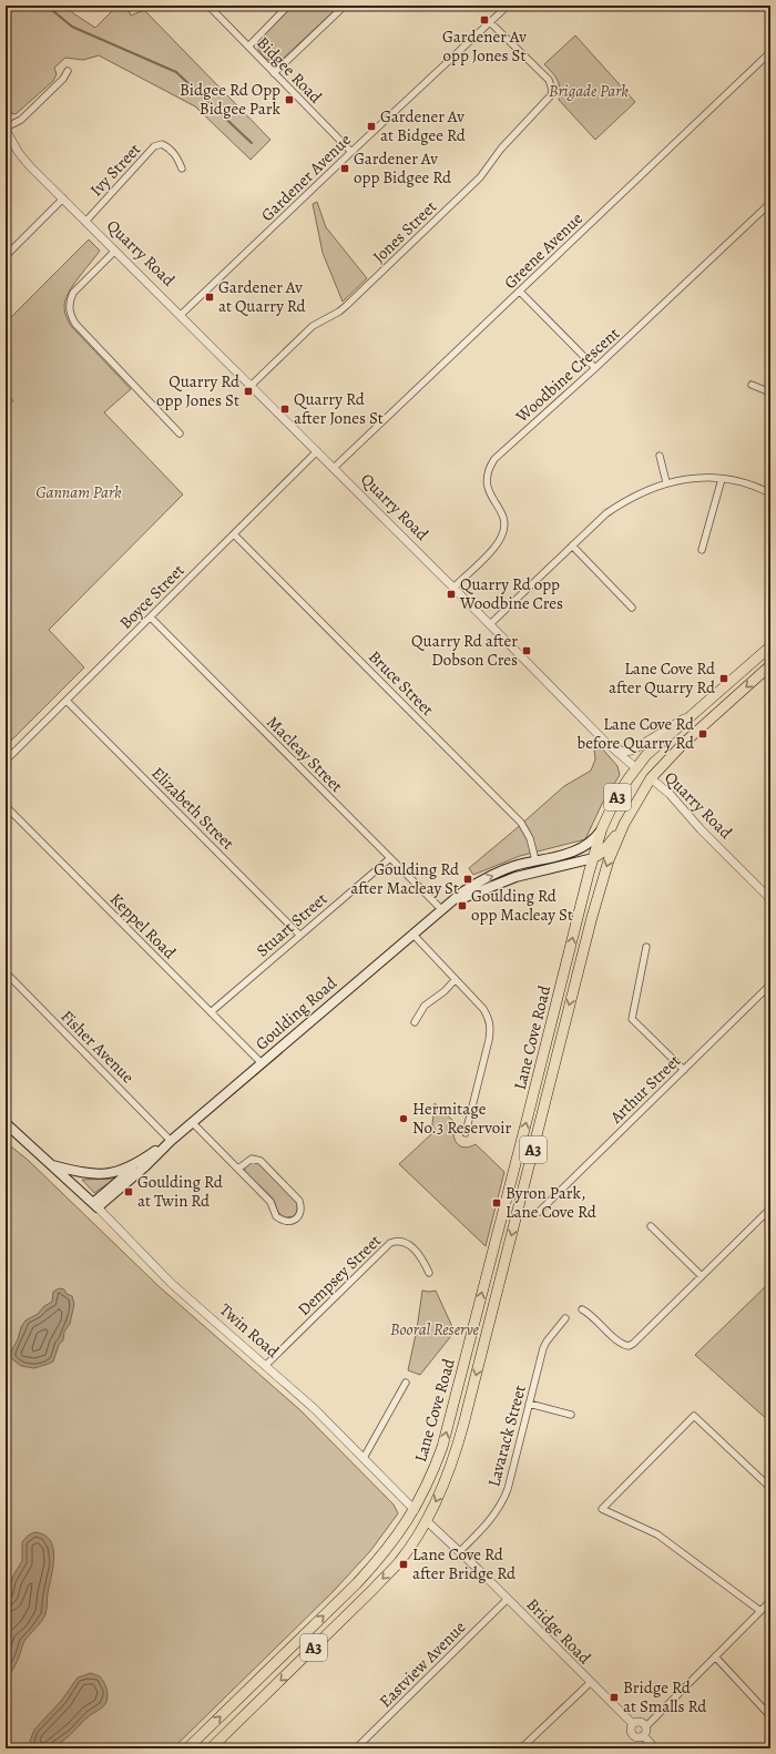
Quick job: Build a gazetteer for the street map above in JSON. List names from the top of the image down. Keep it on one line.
{"streets":{"highway":["Quarry Road","A3","Lane Cove Road","Twin Road"],"main road":["Goulding Road"],"street":["Bidgee Road","Ivy Street","Gardener Avenue","Jones Street","Greene Avenue","Woodbine Crescent","Boyce Street","Bruce Street","Macleay Street","Elizabeth Street","Stuart Street","Keppel Road","Fisher Avenue","Arthur Street","Dempsey Street","Lavarack Street","Bridge Road","Eastview Avenue"]},"crossings":[["Bidgee Road","Gardener Avenue"],["Ivy Street","Quarry Road"],["Gardener Avenue","Jones Street"],["Gardener Avenue","Quarry Road"],["Jones Street","Quarry Road"],["Greene Avenue","Quarry Road"],["Quarry Road","Woodbine Crescent"],["Quarry Road","Boyce Street"],["Quarry Road","Lane Cove Road"],["Boyce Street","Bruce Street"],["Boyce Street","Macleay Street"],["Boyce Street","Elizabeth Street"],["Bruce Street","Goulding Road"],["Macleay Street","Stuart Street"],["Macleay Street","Goulding Road"],["Elizabeth Street","Stuart Street"],["Stuart Street","Keppel Road"],["Keppel Road","Goulding Road"],["Goulding Road","Lane Cove Road"],["Goulding Road","Fisher Avenue"],["Goulding Road","Twin Road"],["Lane Cove Road","Twin Road"],["Lane Cove Road","Bridge Road"],["Dempsey Street","Twin Road"],["Twin Road","Bridge Road"],["Lavarack Street","Bridge Road"],["Bridge Road","Eastview Avenue"]],"parks":["Brigade Park","Gannam Park","Booral Reserve"],"places":{"transit":["Gardener Av opp Jones St","Bidgee Rd Opp Bidgee Park","Gardener Av at Bidgee Rd","Gardener Av opp Bidgee Rd","Gardener Av at Quarry Rd","Quarry Rd opp Jones St","Quarry Rd after Jones St","Quarry Rd opp Woodbine Cres","Quarry Rd after Dobson Cres","Lane Cove Rd after Quarry Rd","Lane Cove Rd before Quarry Rd","Goulding Rd after Macleay St","Goulding Rd opp Macleay St","Goulding Rd at Twin Rd","Byron Park, Lane Cove Rd","Lane Cove Rd after Bridge Rd","Bridge Rd at Smalls Rd"],"other":["Hermitage No.3 Reservoir"]}}
